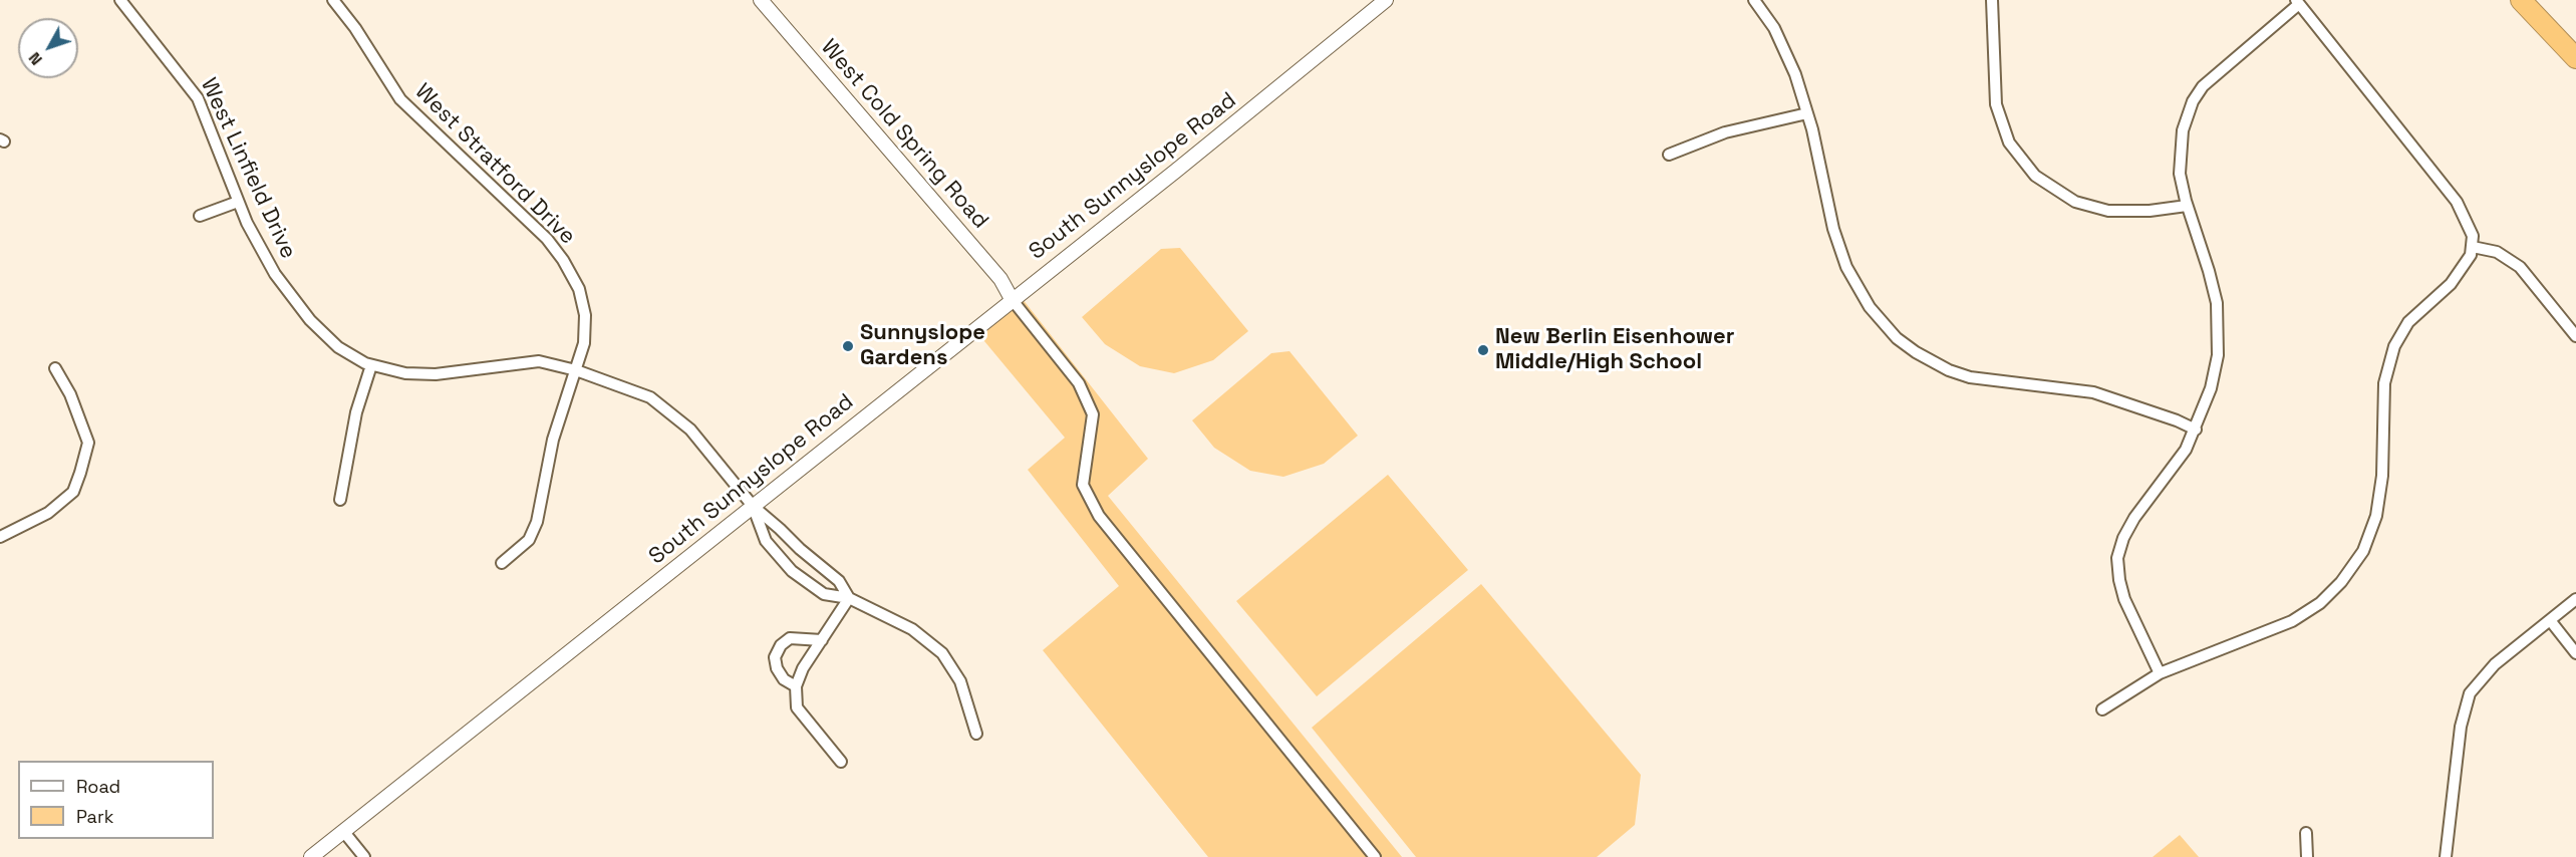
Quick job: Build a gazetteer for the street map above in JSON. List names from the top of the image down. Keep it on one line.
{"streets":{"street":["West Cold Spring Road","West Stratford Drive","West Linfield Drive","South Sunnyslope Road"]},"crossings":[["West Cold Spring Road","South Sunnyslope Road"],["West Stratford Drive","West Linfield Drive"],["West Linfield Drive","South Sunnyslope Road"]],"places":["Sunnyslope Gardens","New Berlin Eisenhower Middle/High School"],"legend":["Road","Park"],"north":"bottom left"}
